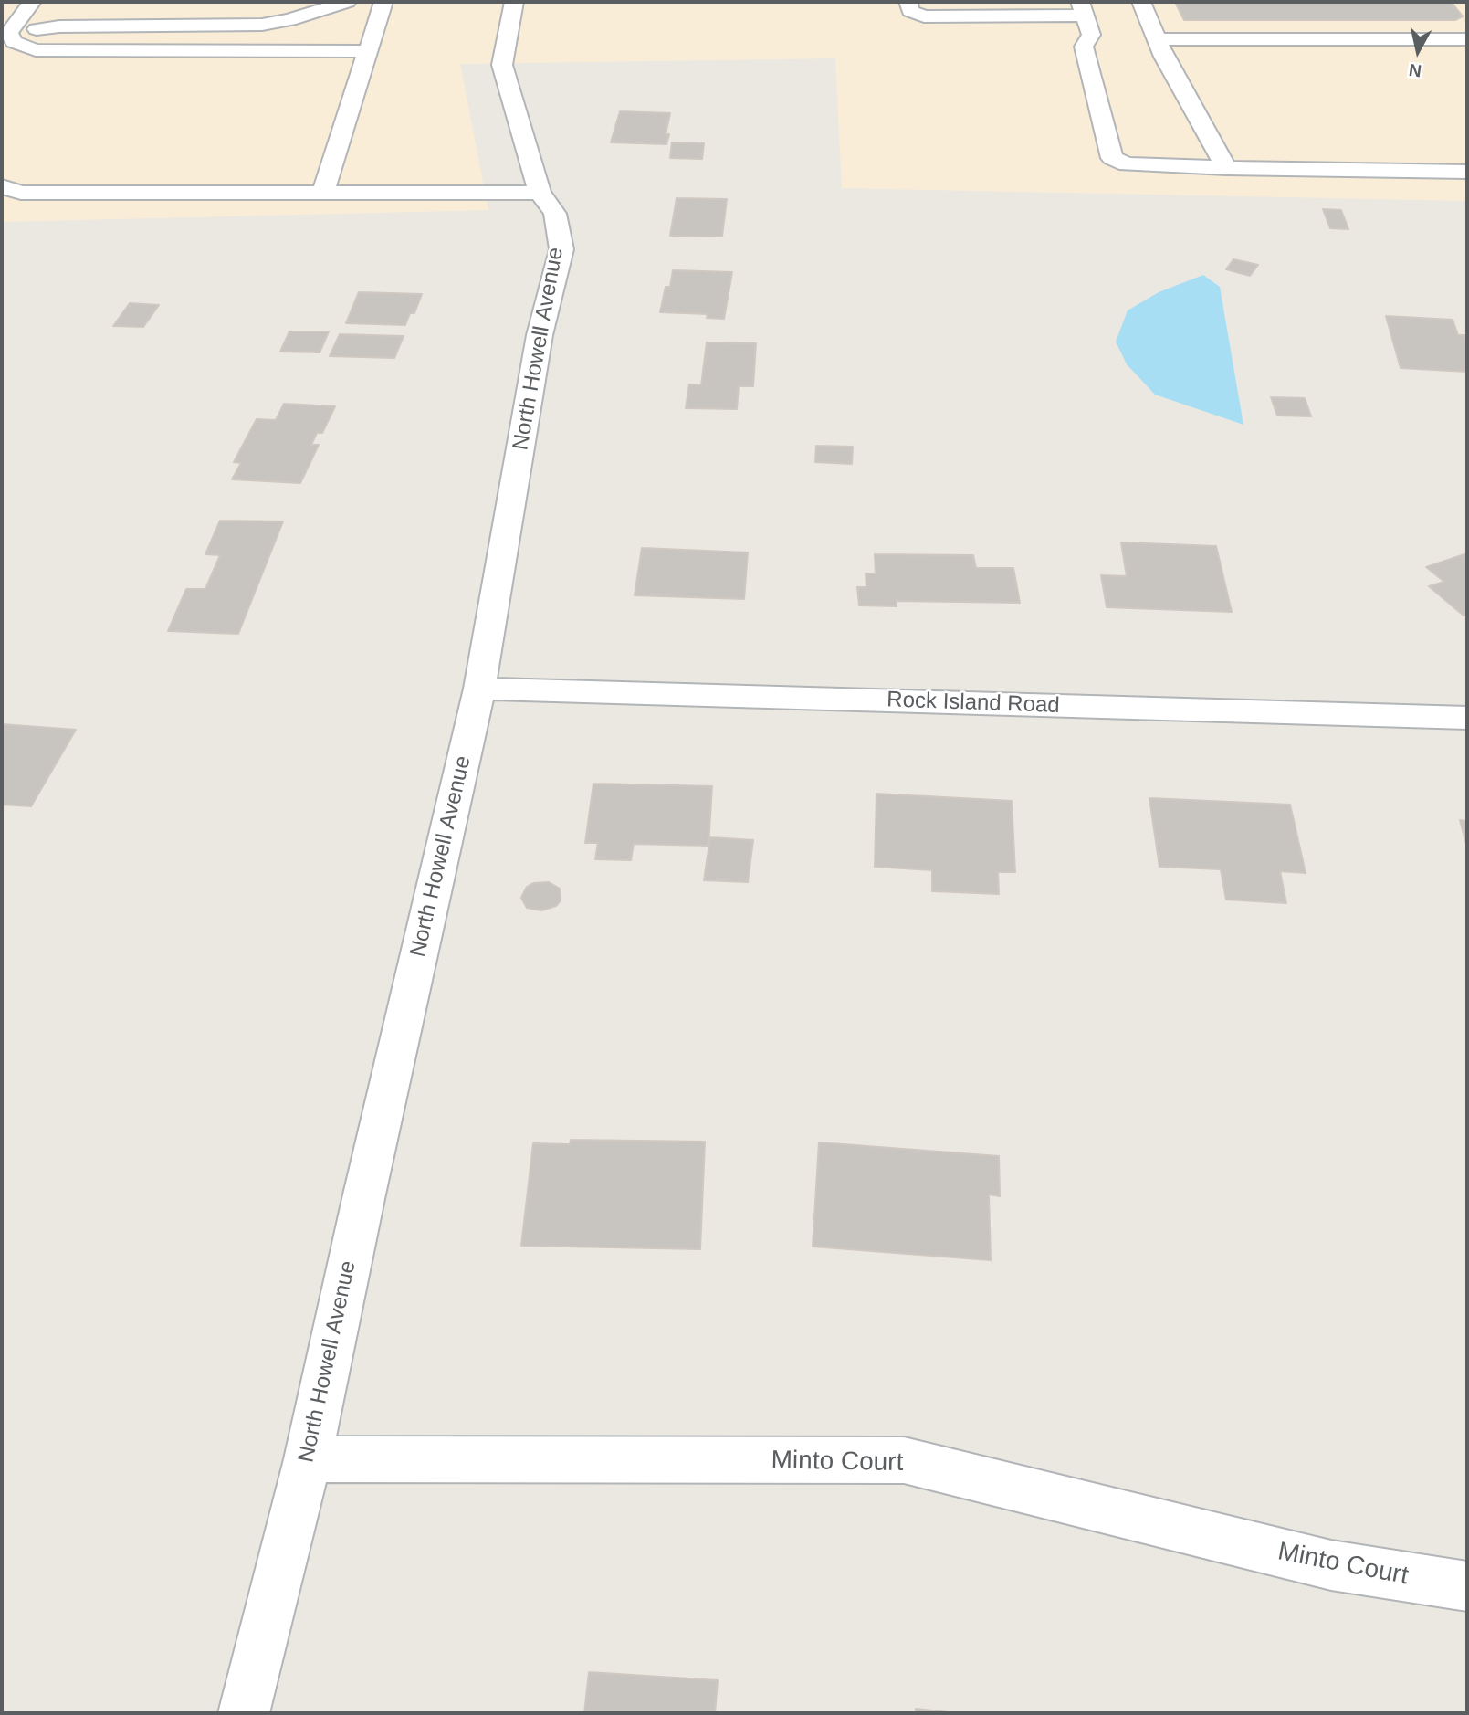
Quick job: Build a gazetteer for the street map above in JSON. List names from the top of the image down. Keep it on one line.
{"streets":{"street":["North Howell Avenue","Rock Island Road","Minto Court"]},"crossings":[["North Howell Avenue","Rock Island Road"],["North Howell Avenue","Minto Court"]],"north":"bottom"}
